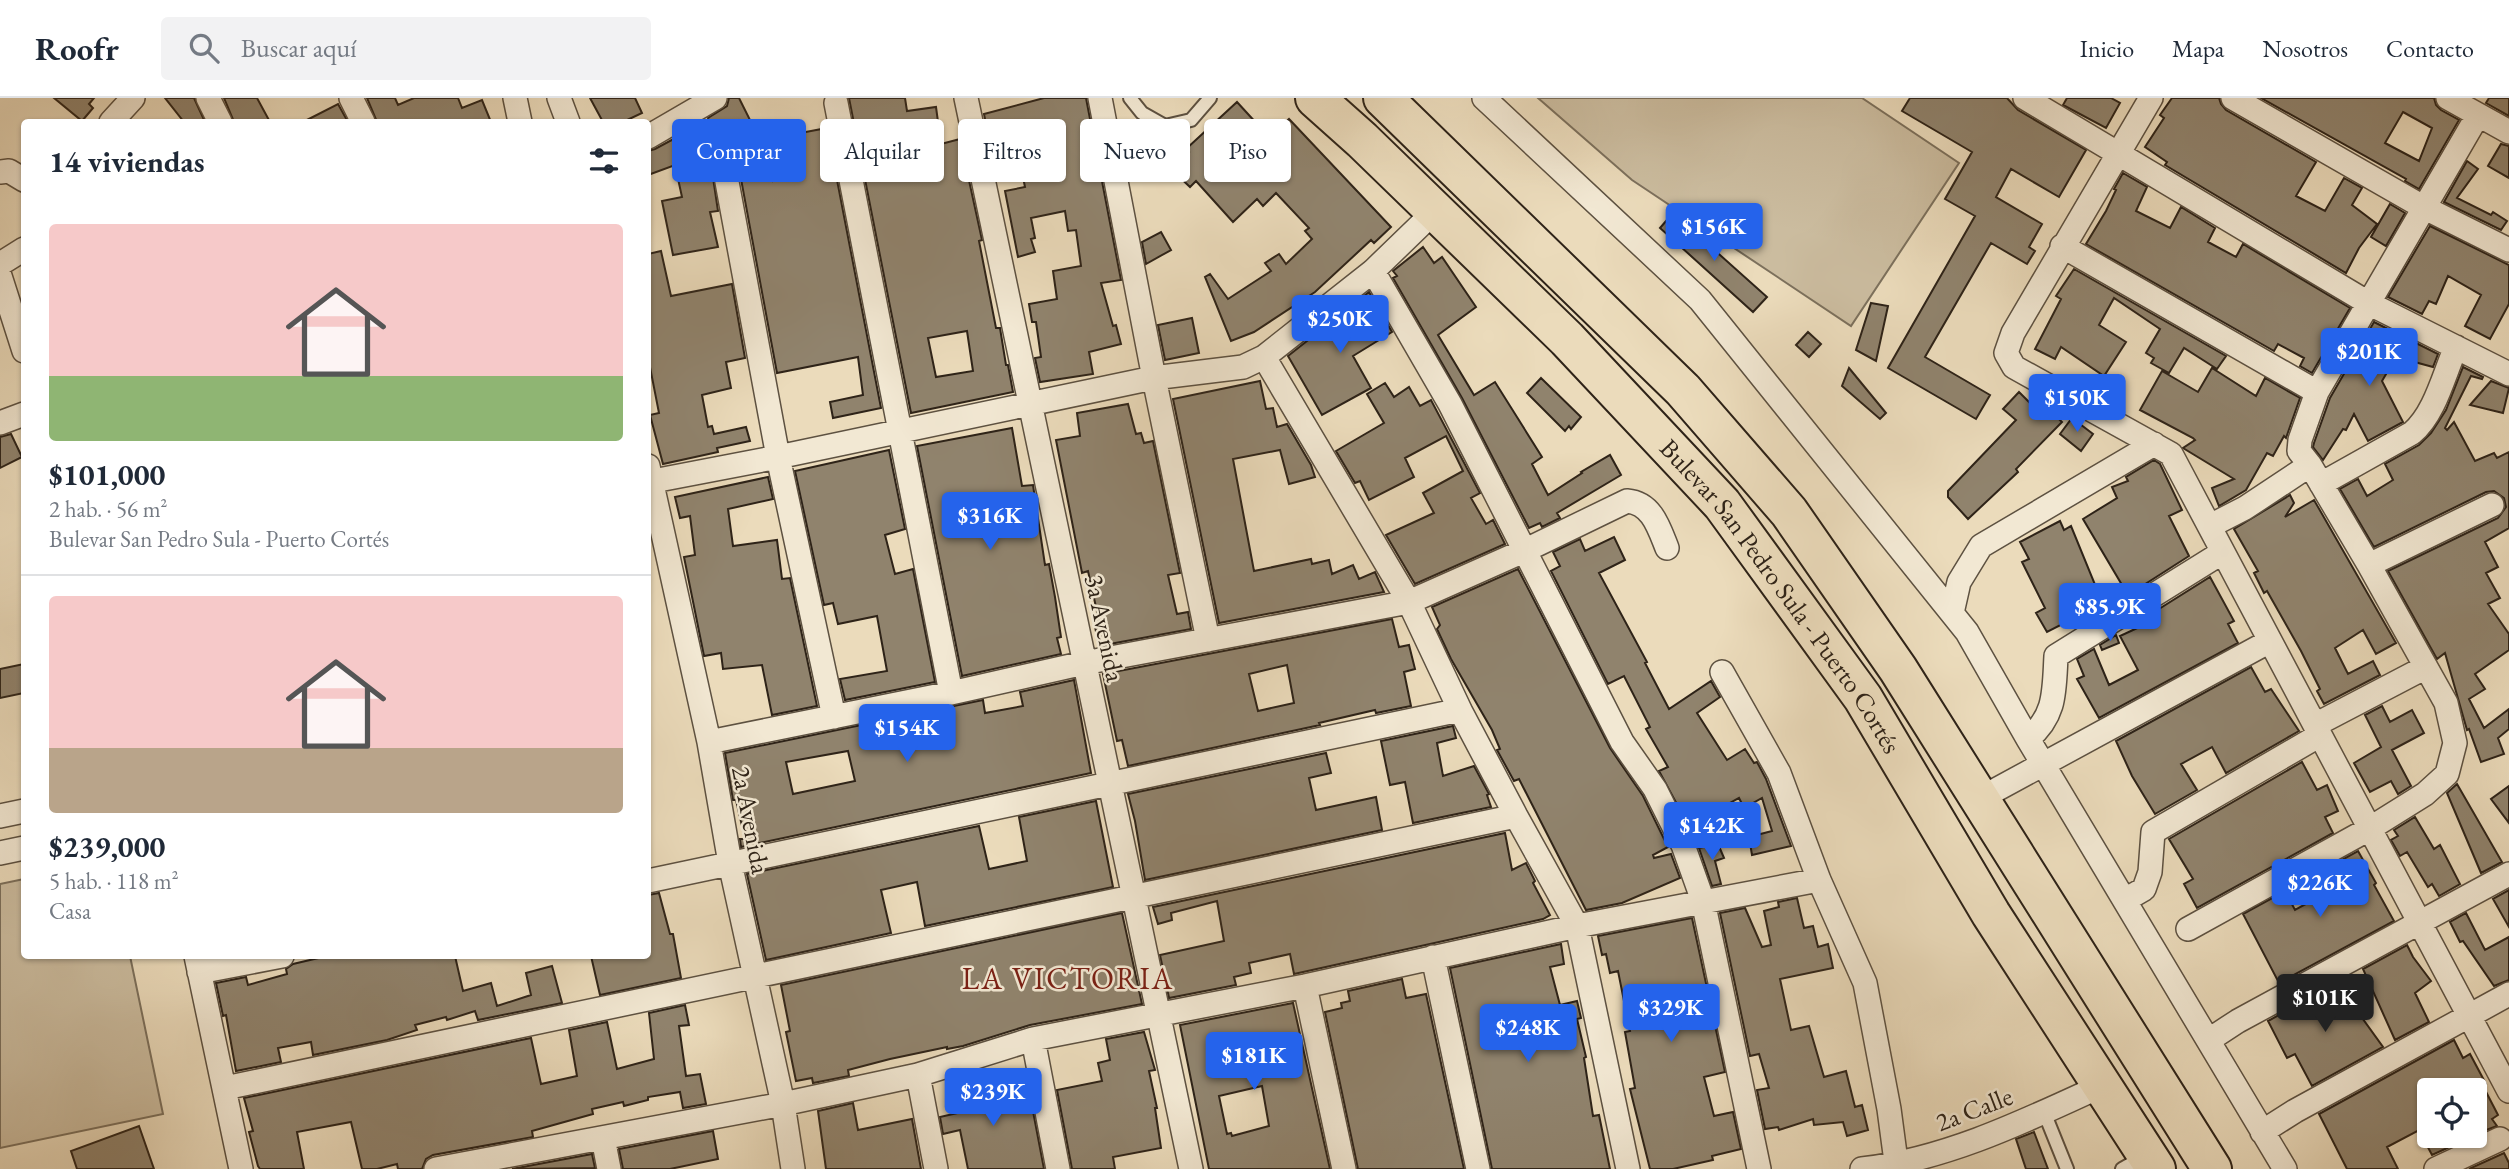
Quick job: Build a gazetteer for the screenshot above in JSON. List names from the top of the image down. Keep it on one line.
{"streets":{"highway":["Bulevar San Pedro Sula - Puerto Cortés"],"street":["3a Avenida","2a Avenida","2a Calle"]},"crossings":[["Bulevar San Pedro Sula - Puerto Cortés","2a Calle"]],"districts":["LA VICTORIA"],"page":{"header":"Roofr","search":"Buscar aquí","nav":["Inicio","Mapa","Nosotros","Contacto"],"chip":["Comprar","Alquilar","Filtros","Nuevo","Piso"],"heading":"14 viviendas","price":["$156K","$250K","$201K","$150K","$316K","$85.9K","$154K","$142K","$226K","$101K","$329K","$248K","$181K","$239K"],"list":[{"name":"$101,000","note":"2 hab. · 56 m² · Bulevar San Pedro Sula - Puerto Cortés"},{"name":"$239,000","note":"5 hab. · 118 m² · Casa"}]}}
